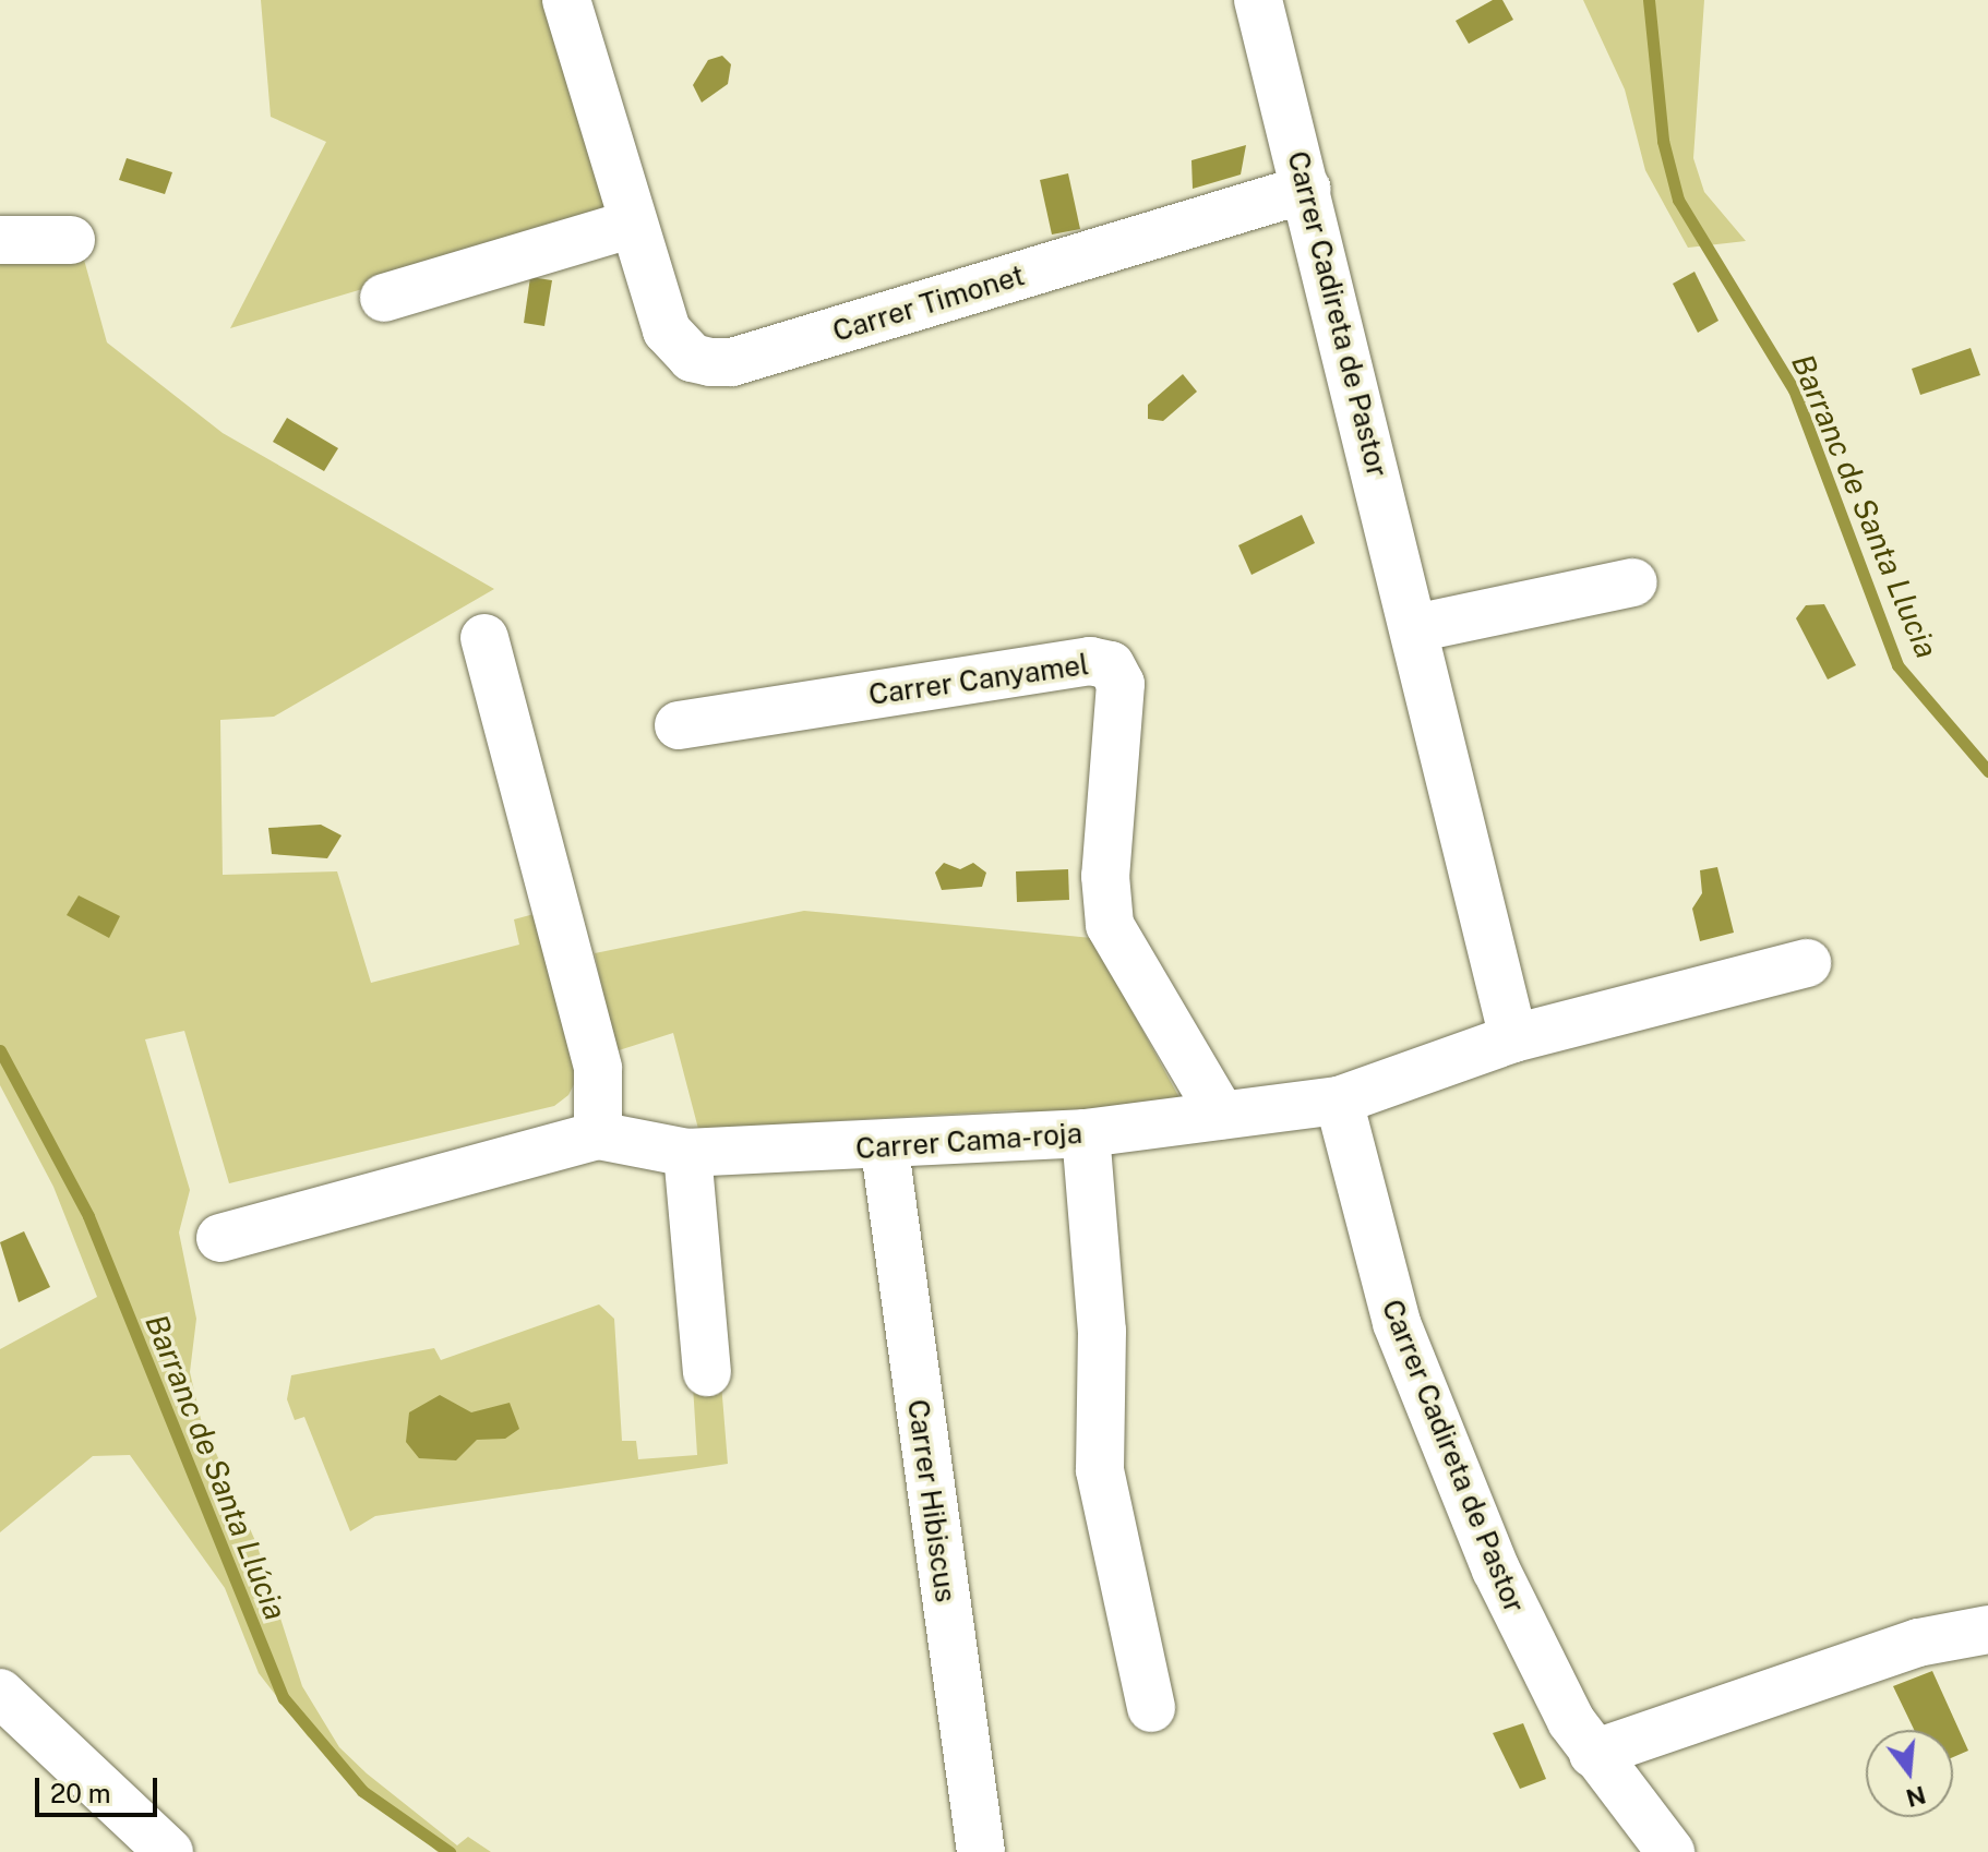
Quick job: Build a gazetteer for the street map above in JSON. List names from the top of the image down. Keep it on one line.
{"streets":{"street":["Carrer Timonet","Carrer Cadireta de Pastor","Carrer Canyamel","Carrer Cama-roja","Carrer Hibiscus"]},"crossings":[["Carrer Timonet","Carrer Cadireta de Pastor"],["Carrer Cadireta de Pastor","Carrer Cama-roja"],["Carrer Canyamel","Carrer Cama-roja"],["Carrer Cama-roja","Carrer Hibiscus"]],"water":["Barranc de Santa Llucia","Barranc de Santa Llúcia"],"scale_bar":"20 m","north":"bottom"}
